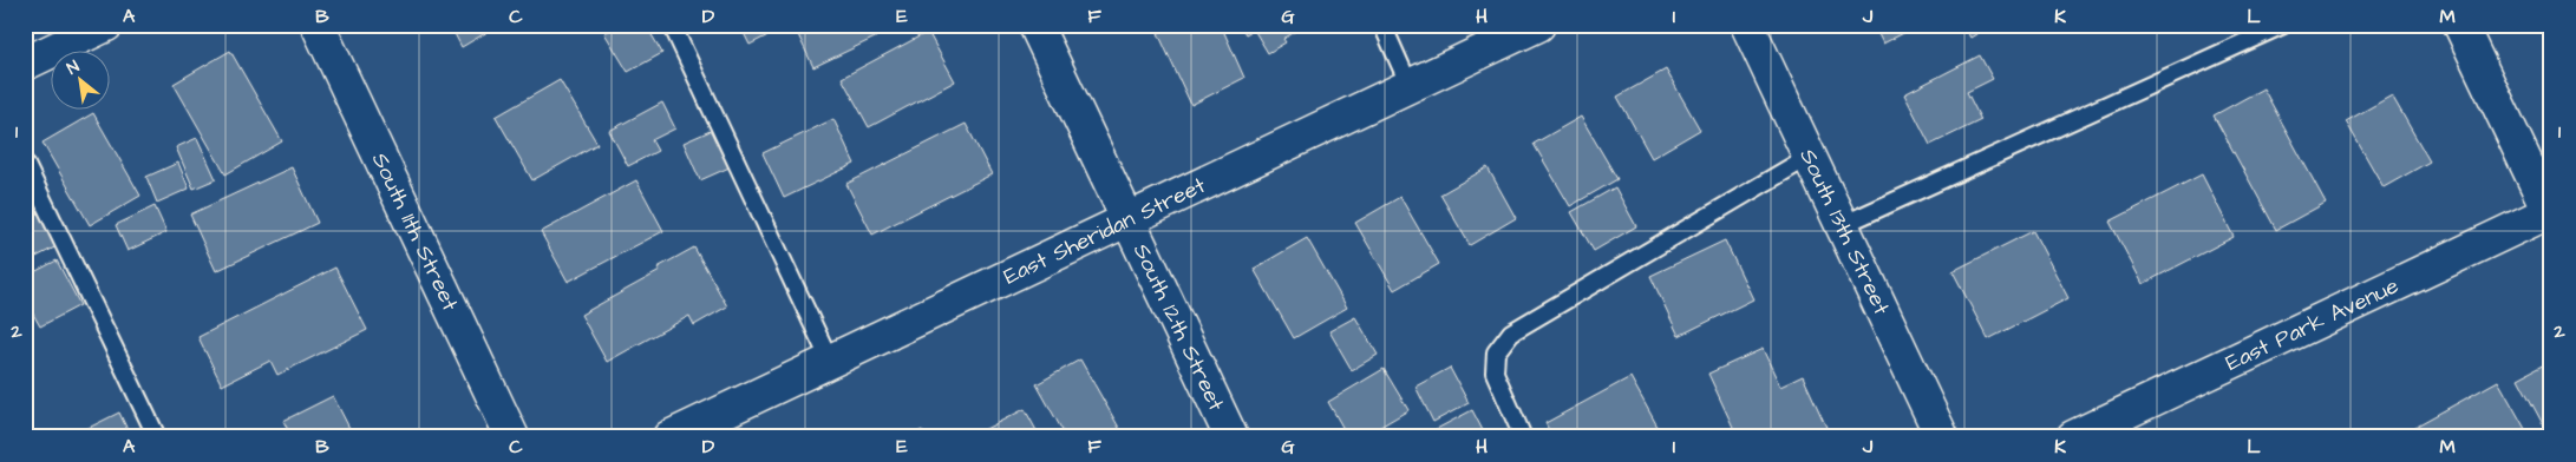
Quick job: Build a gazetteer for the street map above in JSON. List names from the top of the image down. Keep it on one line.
{"streets":{"street":["South 11th Street","East Sheridan Street","South 13th Street","East Park Avenue","South 12th Street"]},"crossings":[["East Sheridan Street","South 12th Street"]],"north":"top left","grid":{"columns":["A","B","C","D","E","F","G","H","I","J","K","L","M"],"rows":["1","2"]}}
